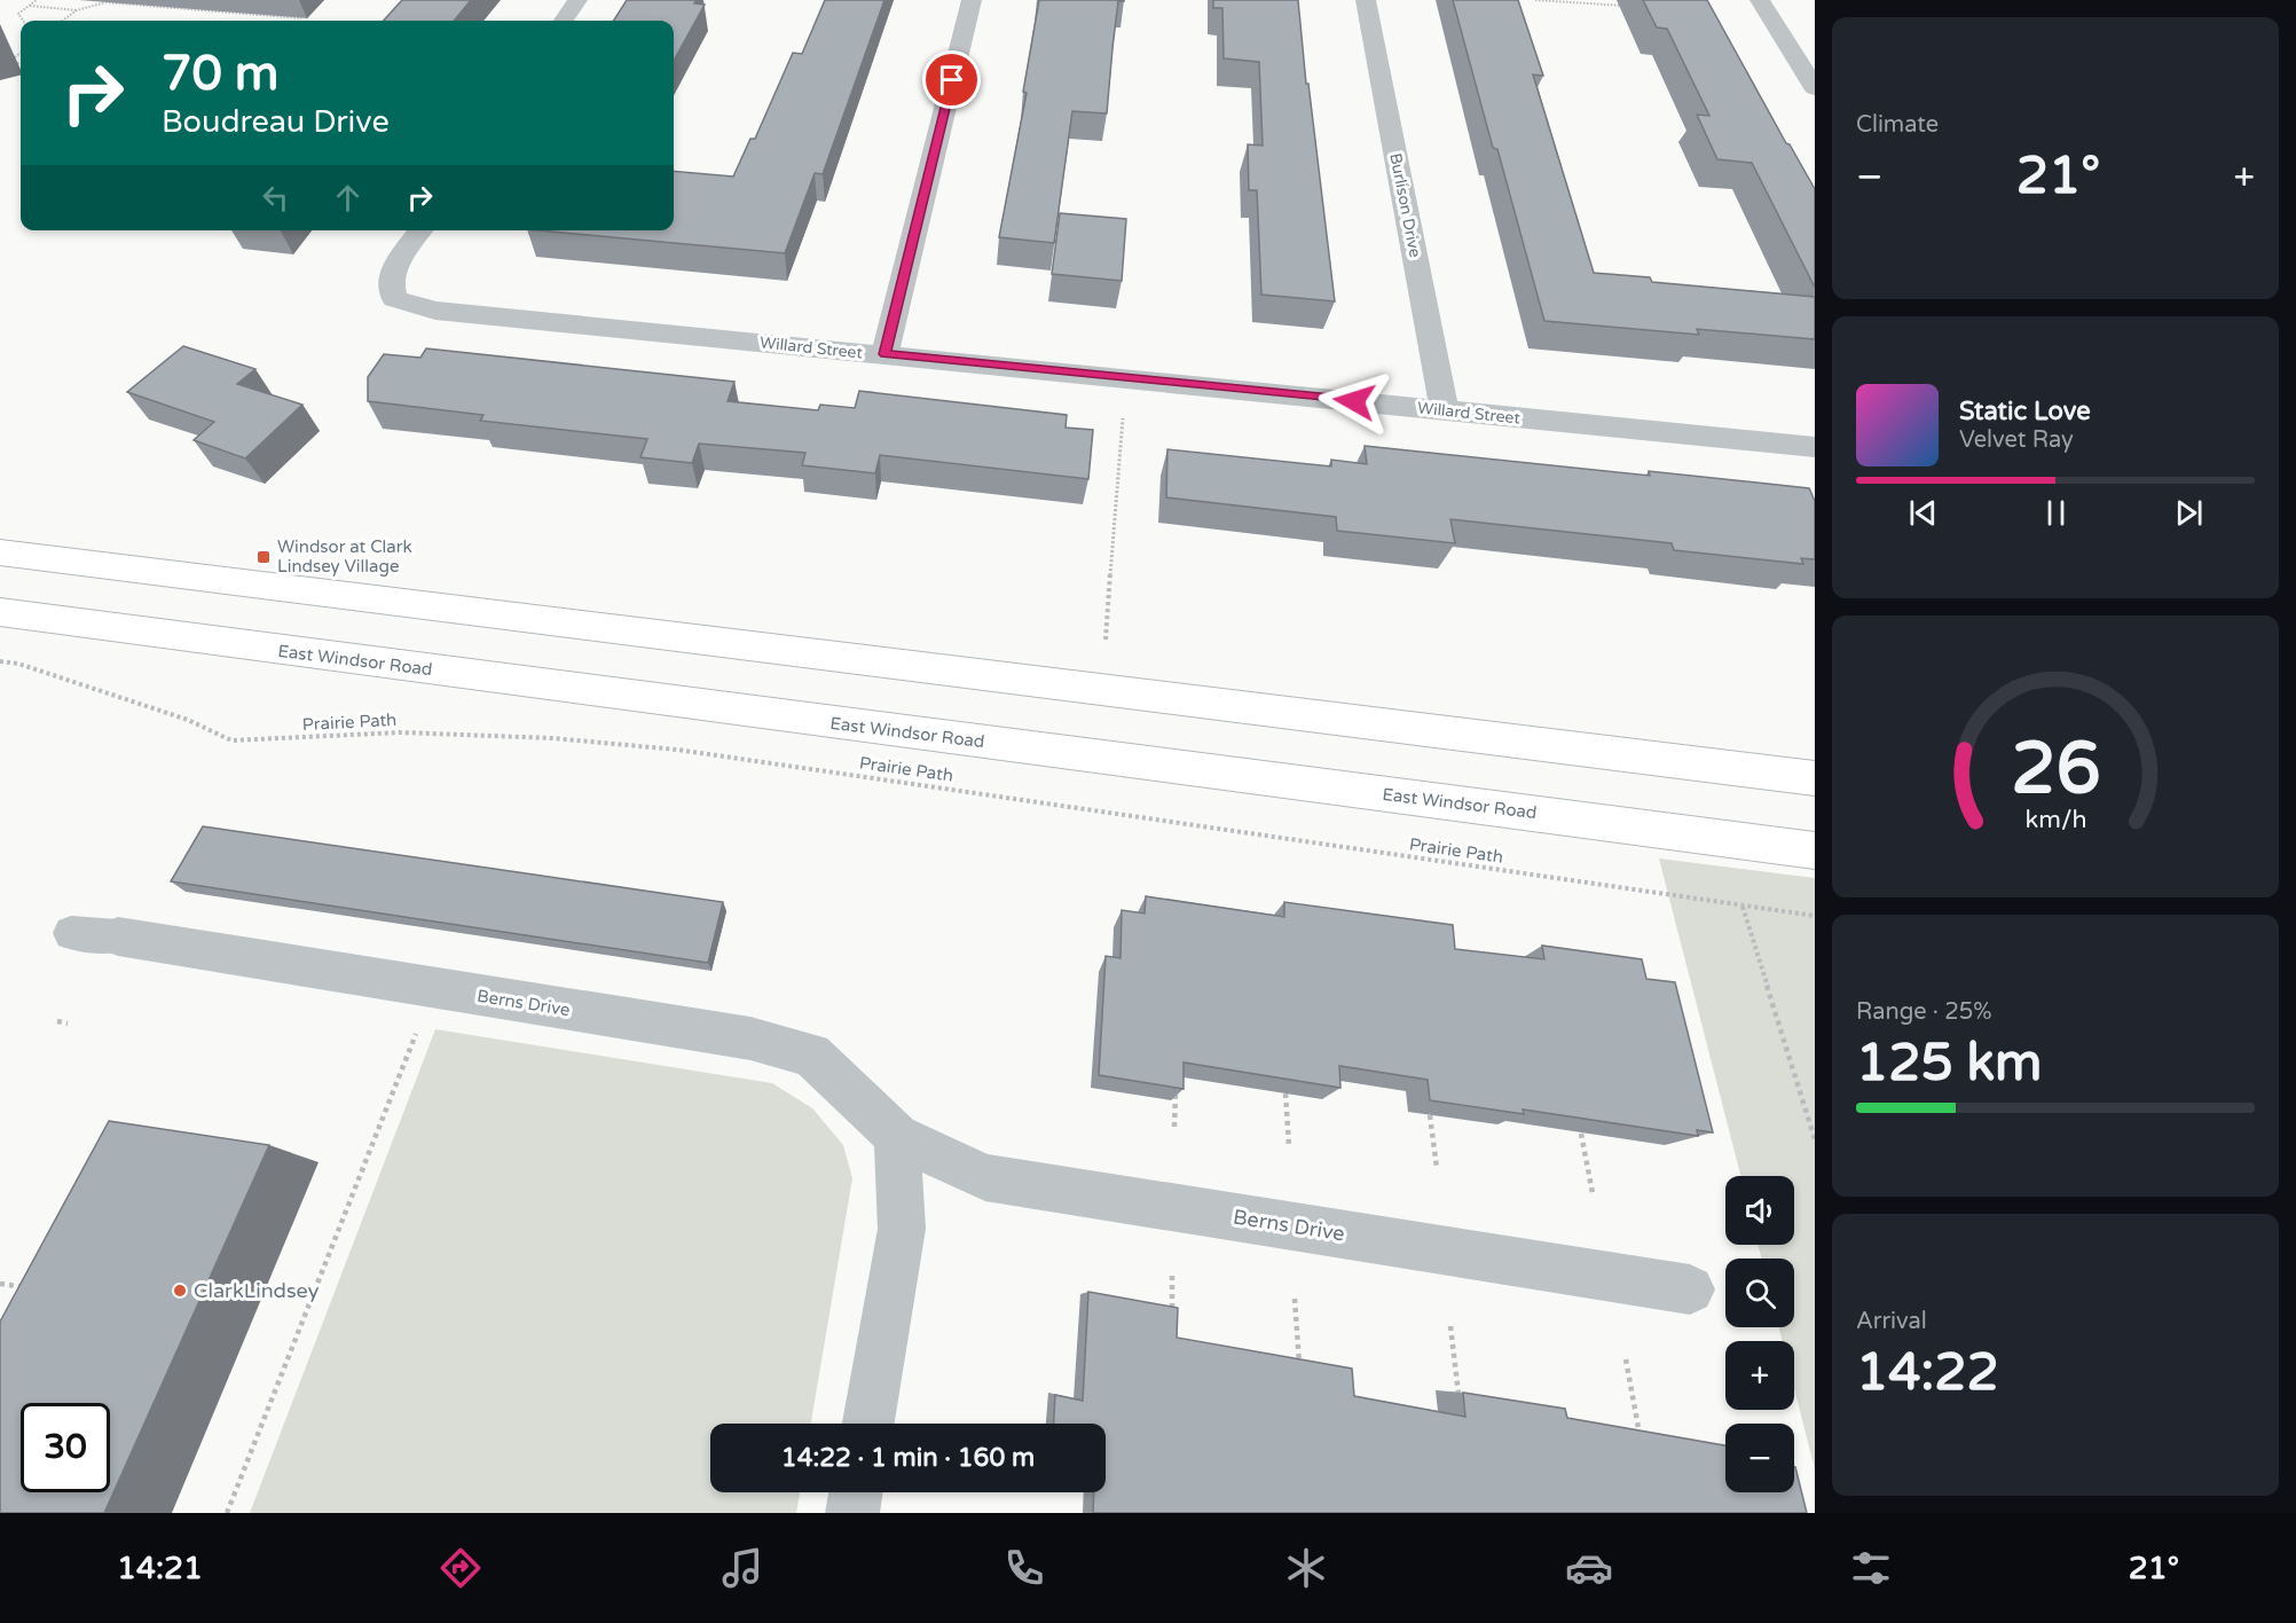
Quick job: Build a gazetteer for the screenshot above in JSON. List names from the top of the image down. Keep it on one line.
{"streets":{"main road":["East Windsor Road"],"street":["Burlison Drive","Willard Street","Berns Drive"],"path":["Prairie Path"]},"crossings":[["Burlison Drive","Willard Street"]],"places":{"transit":["Windsor at Clark Lindsey Village"],"other":["ClarkLindsey"]},"page":{"tile":["Climate",["Range · 25%","125 km"],["Arrival","14:22"]],"turn":["70 m","Boudreau Drive"],"heat":["−","21°","+"],"song":["Static Love","Velvet Ray"],"map_buttons":["+","−"],"limit":"30","trip":"14:22 · 1 min · 160 m","tabs":["14:21","21°"],"gauge":["26","km/h"]}}
